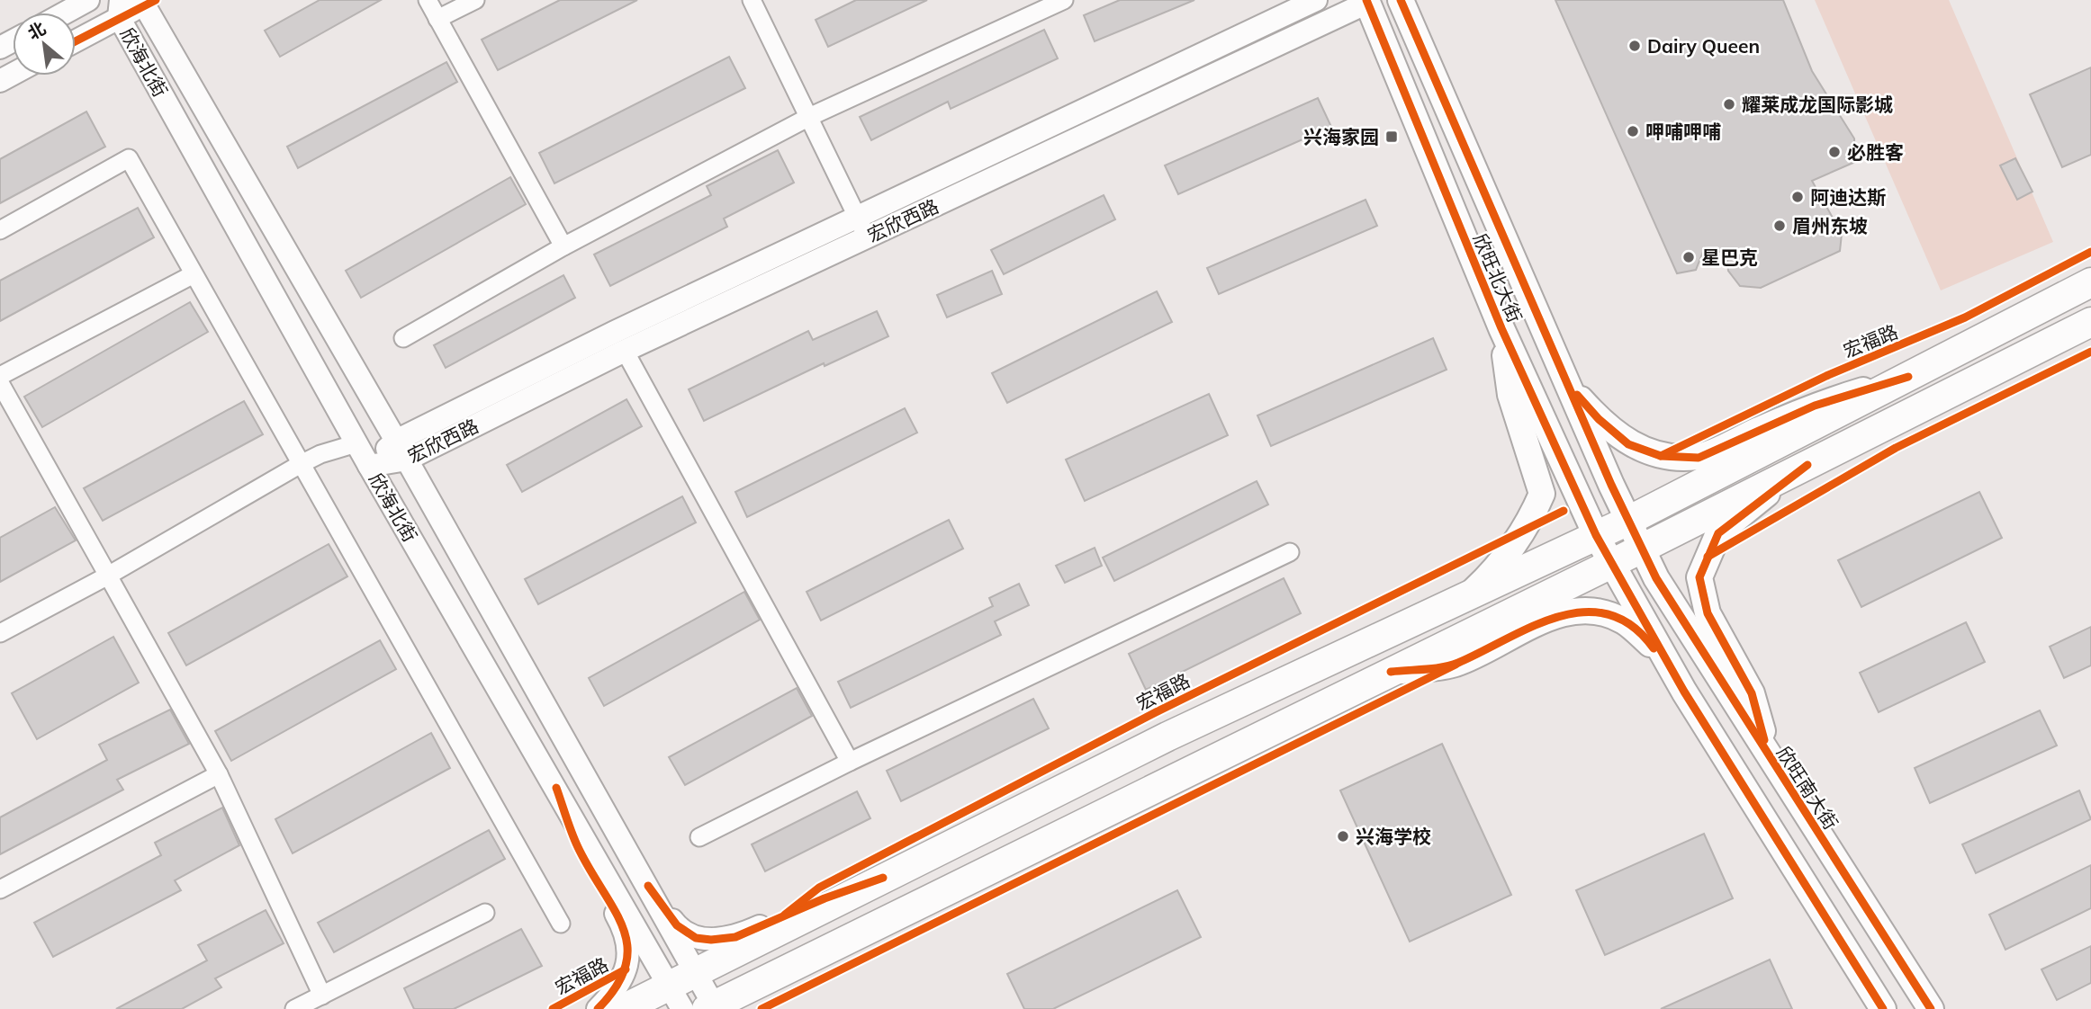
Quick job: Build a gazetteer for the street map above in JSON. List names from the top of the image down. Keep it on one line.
{"streets":{"main road":["欣旺北大街","欣旺南大街"],"street":["欣海北街","宏欣西路"],"cycle path":["宏福路"]},"crossings":[["欣海北街","宏欣西路"],["宏欣西路","欣旺北大街"],["欣旺北大街","欣旺南大街"]],"places":{"other":["Dairy Queen","耀莱成龙国际影城","呷哺呷哺","必胜客","阿迪达斯","眉州东坡","星巴克","兴海学校"],"transit":["兴海家园"]},"north":"top left"}
